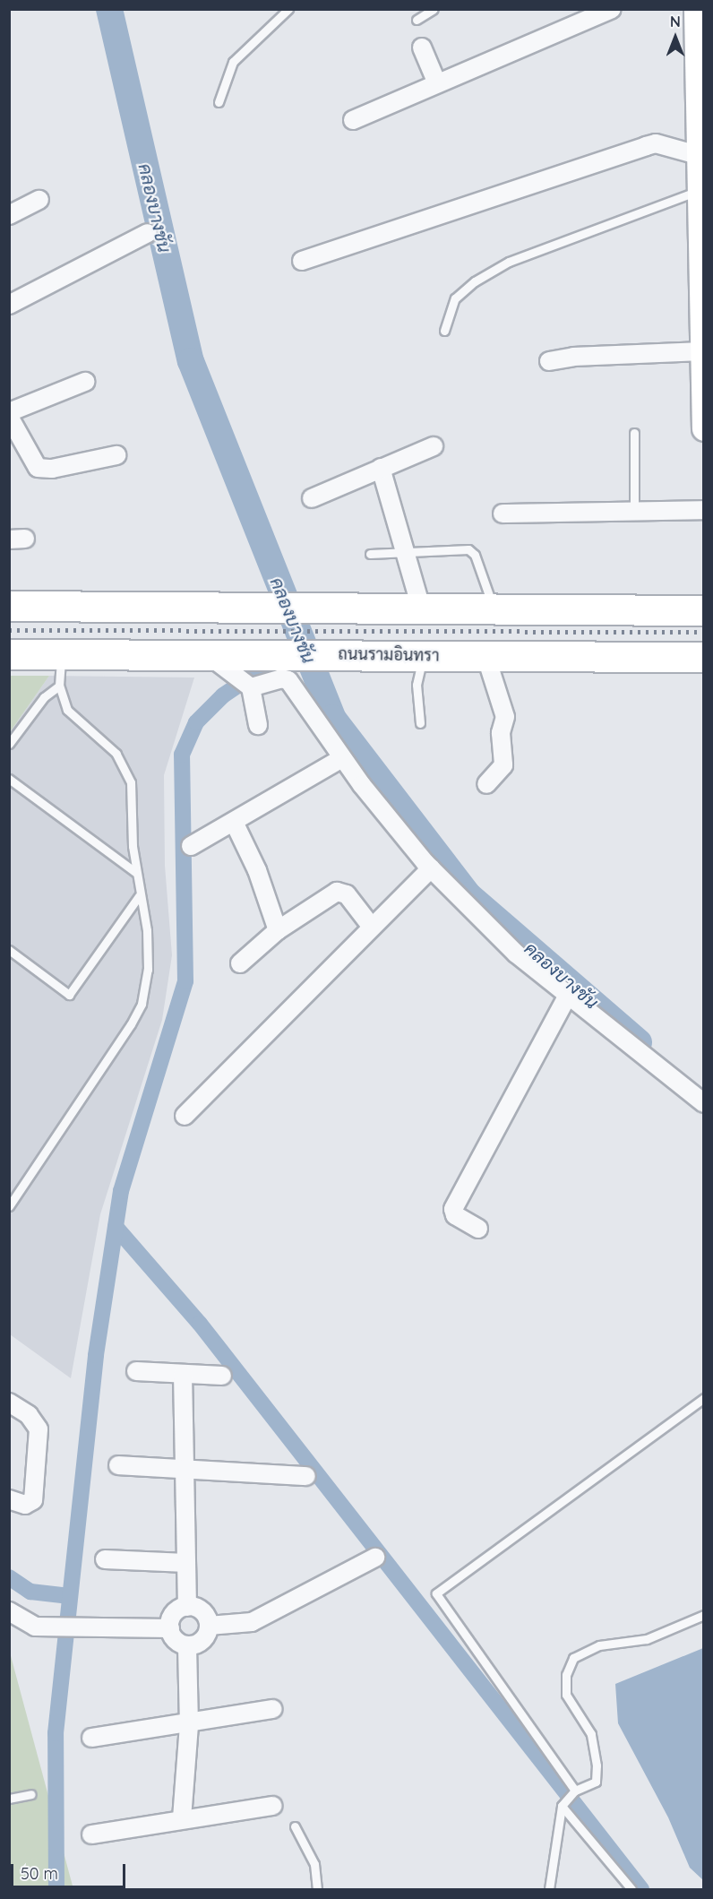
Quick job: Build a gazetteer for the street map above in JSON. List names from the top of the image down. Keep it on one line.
{"streets":{"highway":["ถนนรามอินทรา"]},"water":["คลองบางชัน"],"scale_bar":"50 m","north":"top"}
